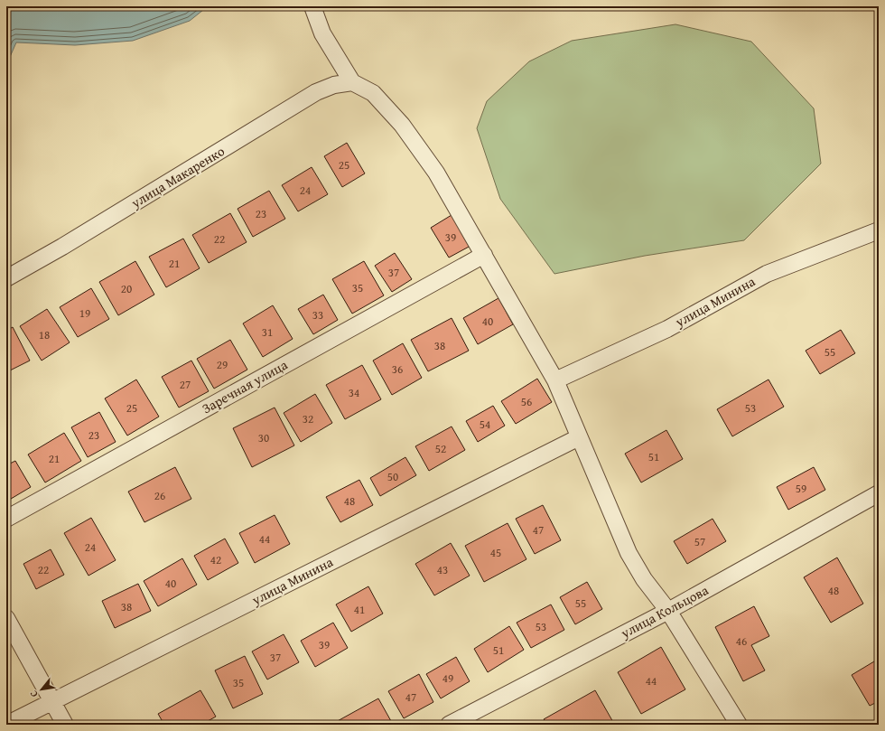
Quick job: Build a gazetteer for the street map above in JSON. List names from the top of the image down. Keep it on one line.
{"streets":{"street":["улица Макаренко","улица Минина","Заречная улица","улица Кольцова"]},"house_numbers":["25","24","23","39","22","21","37","35","20","19","33","40","31","18","38","55","29","36","27","34","56","25","53","32","54","23","30","52","51","21","50","59","26","48","47","44","57","24","45","42","22","43","40","48","55","38","41","53","46","39","51","37","49","44","35","47"],"north":"bottom left"}
